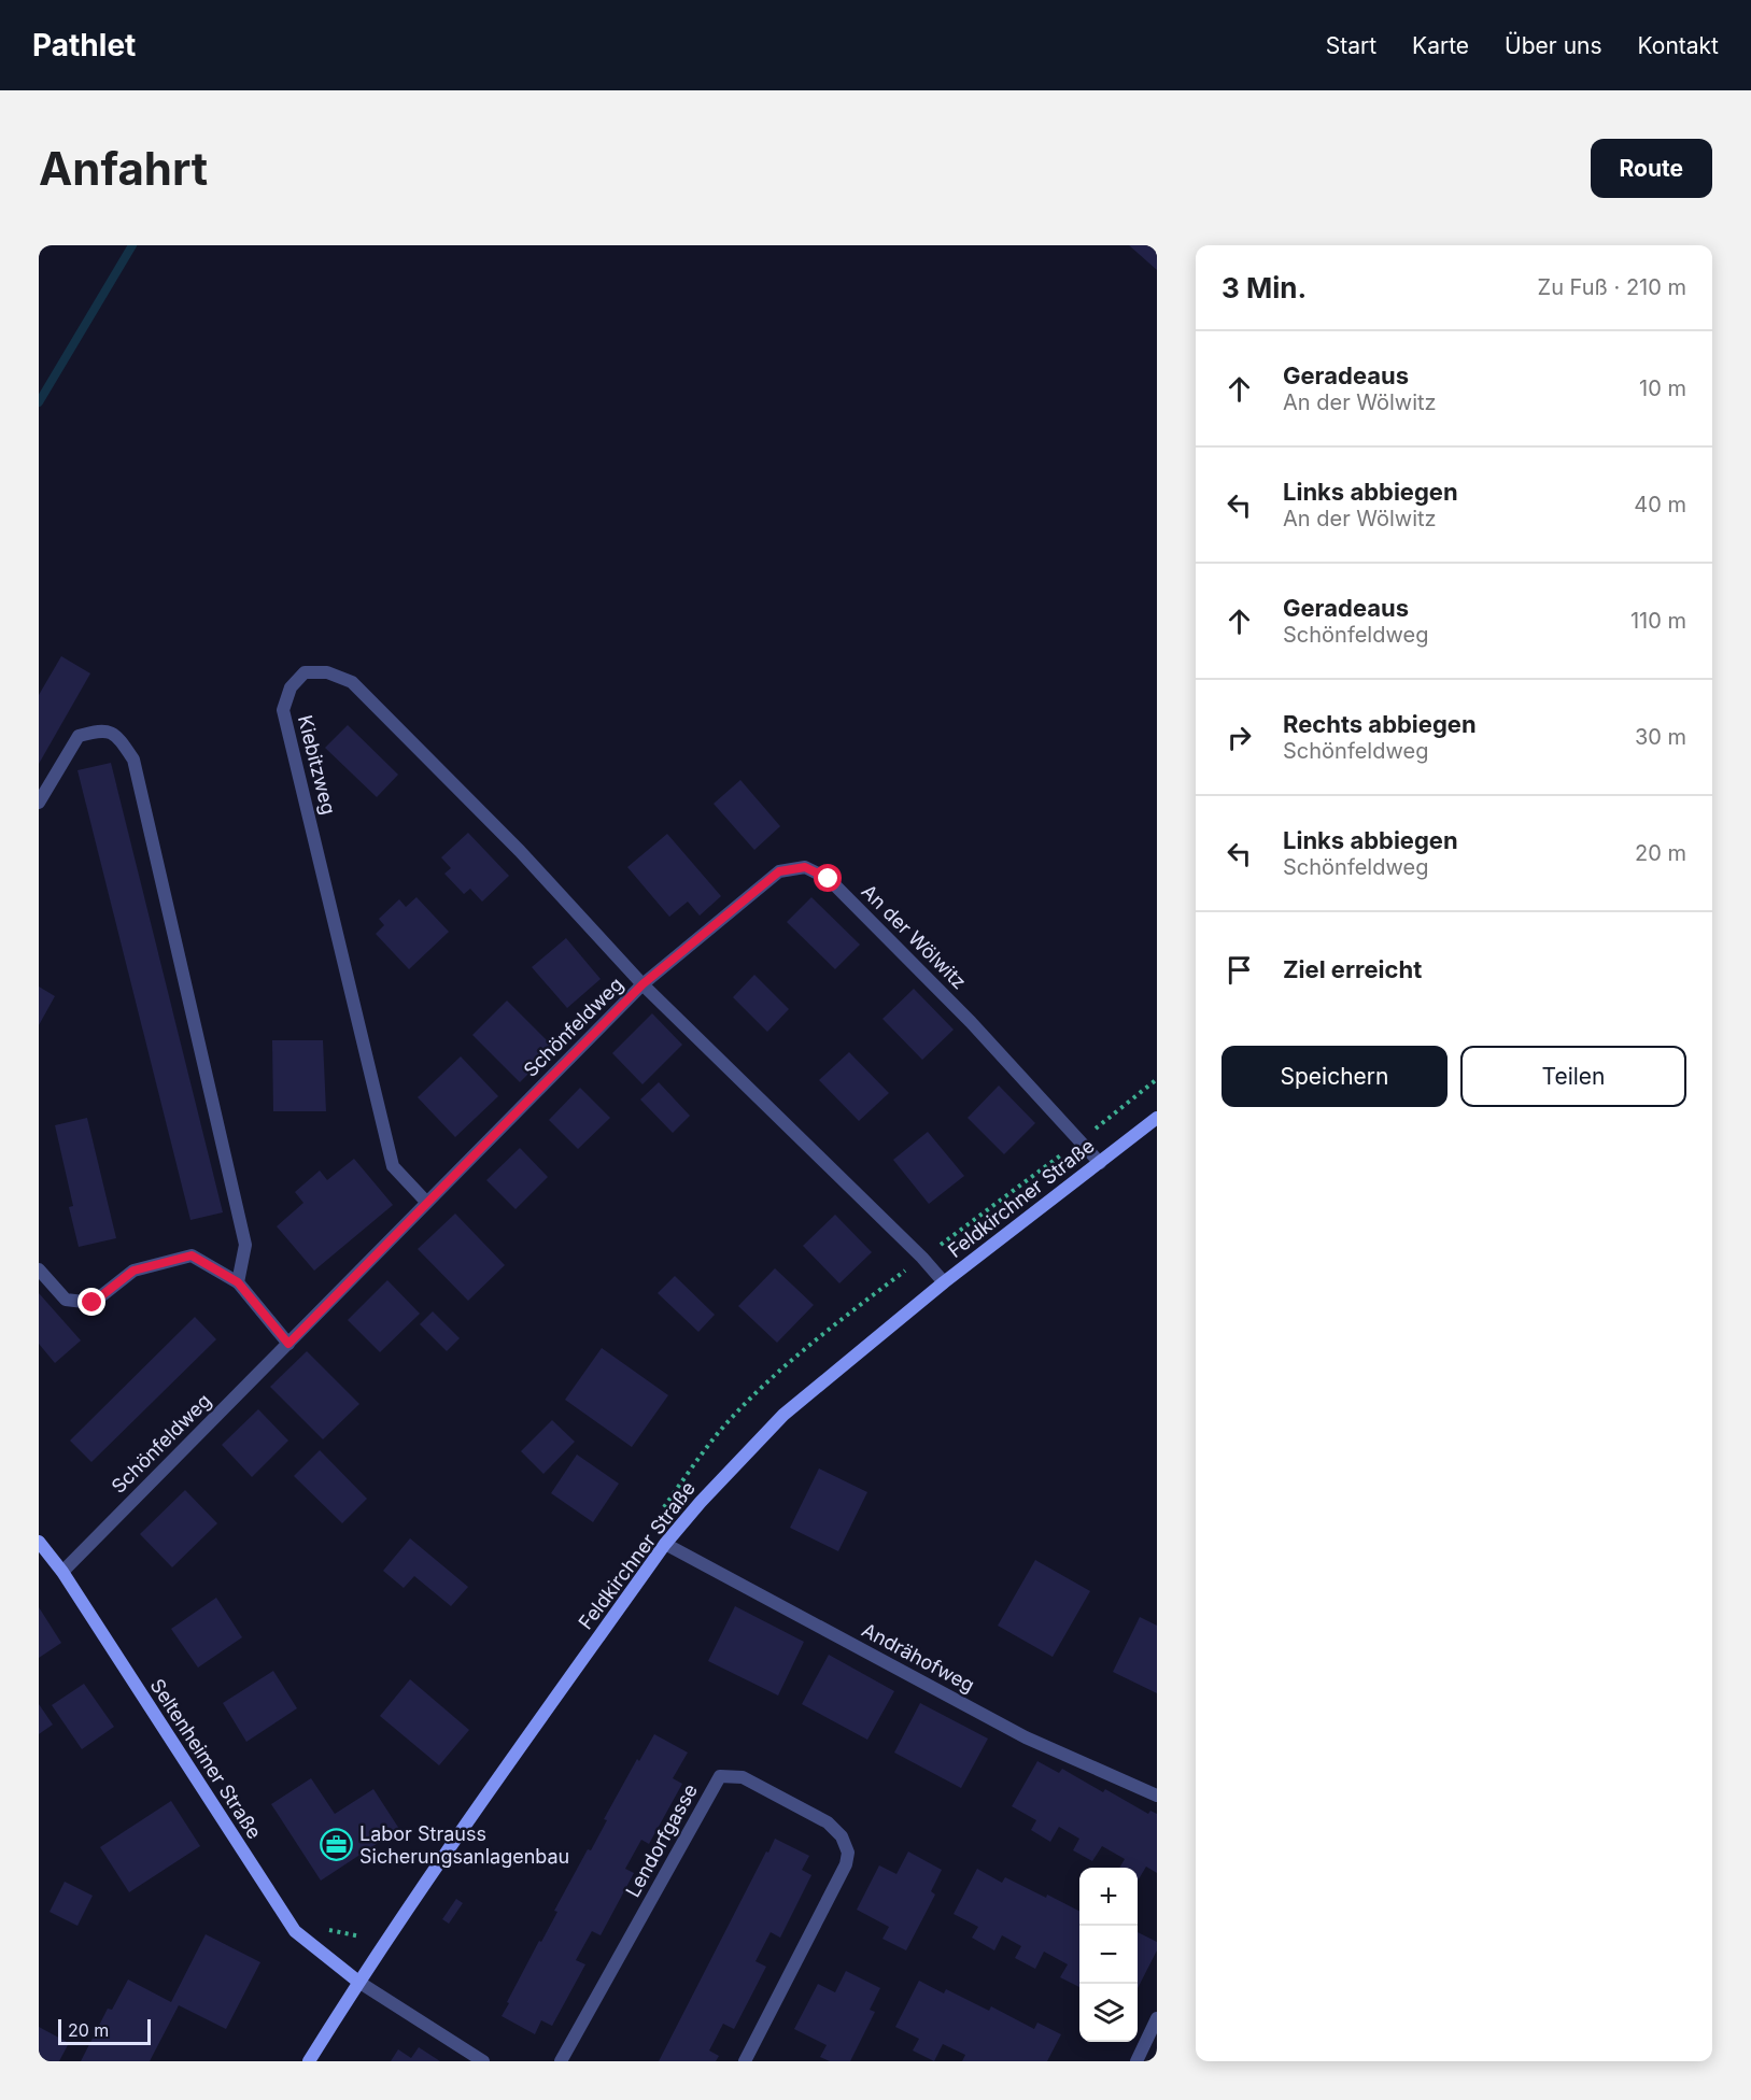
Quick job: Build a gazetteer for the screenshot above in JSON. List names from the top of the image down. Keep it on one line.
{"streets":{"main road":["Feldkirchner Straße","Seltenheimer Straße"],"street":["Kiebitzweg","An der Wölwitz","Schönfeldweg","Andrähofweg","Lendorfgasse"]},"crossings":[["Kiebitzweg","An der Wölwitz"],["Kiebitzweg","Schönfeldweg"],["An der Wölwitz","Schönfeldweg"],["An der Wölwitz","Feldkirchner Straße"],["Schönfeldweg","Feldkirchner Straße"],["Schönfeldweg","Seltenheimer Straße"],["Feldkirchner Straße","Andrähofweg"],["Feldkirchner Straße","Seltenheimer Straße"]],"places":{"office":["Labor Strauss Sicherungsanlagenbau"]},"scale_bar":"20 m","page":{"header":"Pathlet","nav":["Start","Karte","Über uns","Kontakt"],"buttons":["Route",["Speichern","Teilen"]],"title":"Anfahrt","heading":["3 Min.","Zu Fuß · 210 m"],"list":[["Geradeaus","An der Wölwitz","10 m"],["Links abbiegen","An der Wölwitz","40 m"],["Geradeaus","Schönfeldweg","110 m"],["Rechts abbiegen","Schönfeldweg","30 m"],["Links abbiegen","Schönfeldweg","20 m"],"Ziel erreicht"],"map_buttons":["+","−"],"scale":"20 m"}}
